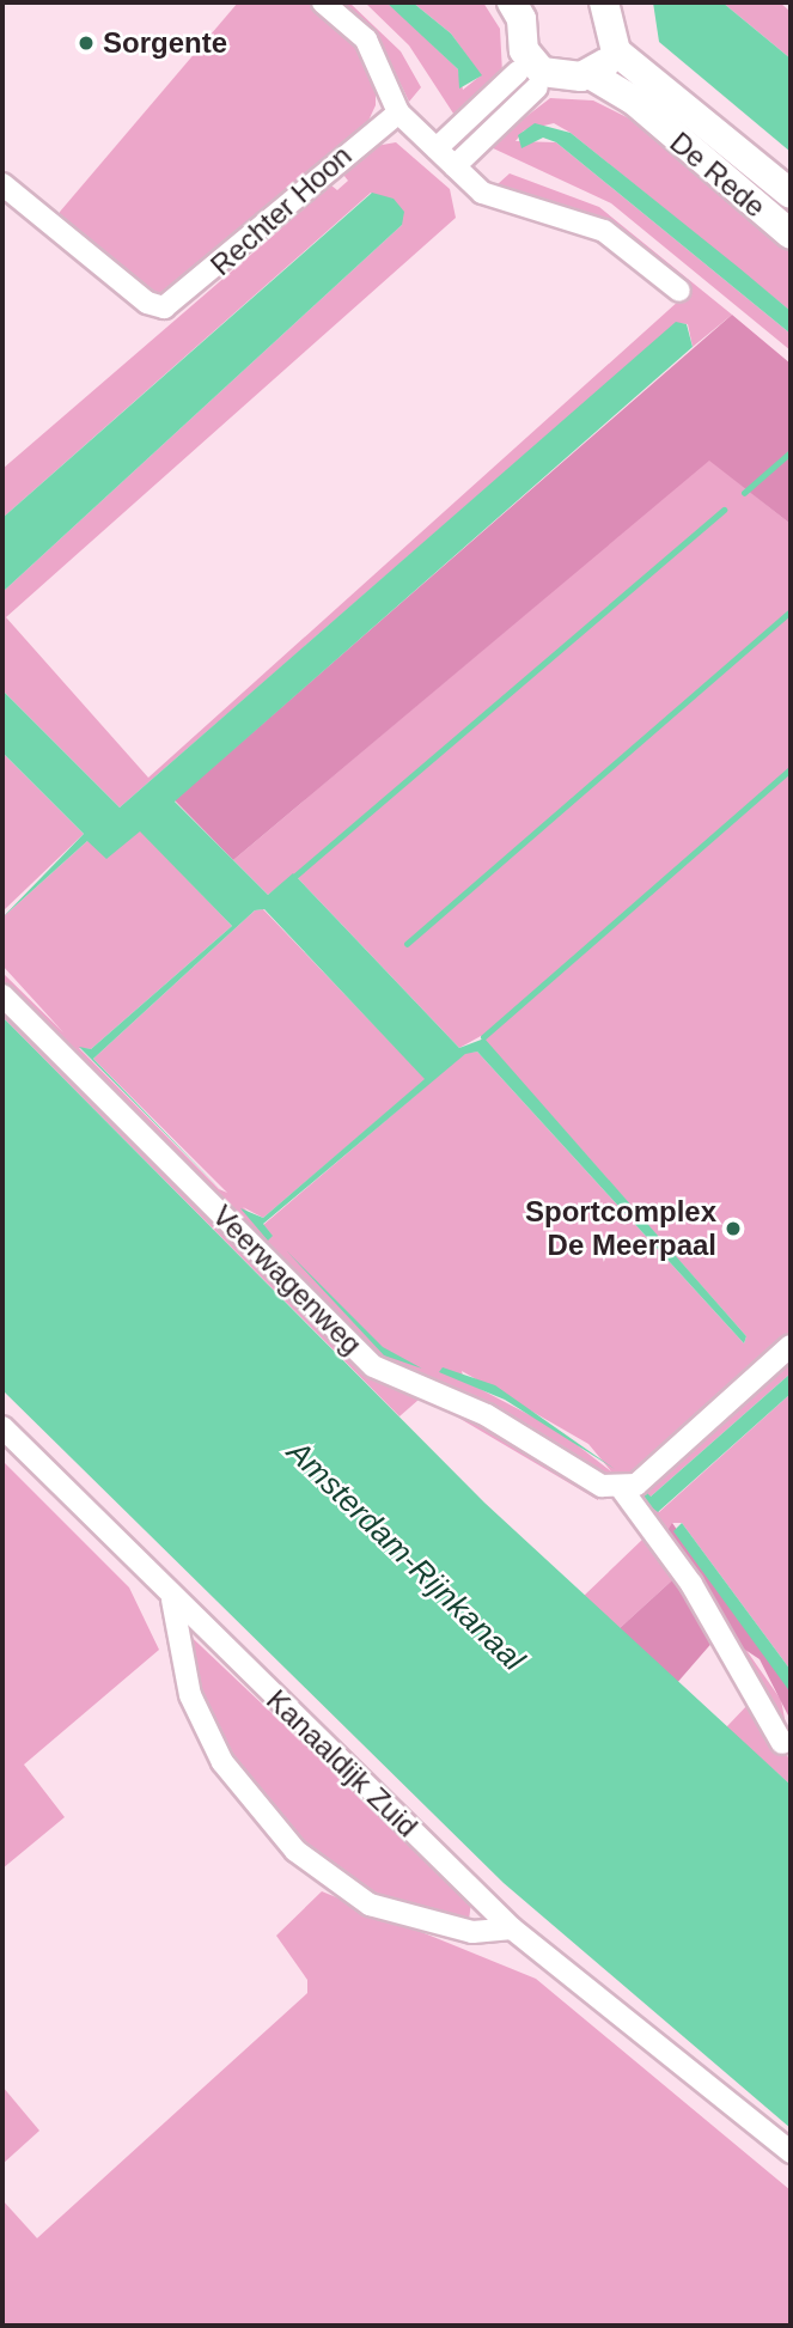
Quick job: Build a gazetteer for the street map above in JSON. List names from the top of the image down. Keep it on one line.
{"streets":{"main road":["De Rede"],"street":["Rechter Hoon","Veerwagenweg","Kanaaldijk Zuid"]},"water":["Amsterdam-Rijnkanaal"],"places":["Sorgente","Sportcomplex De Meerpaal"]}
